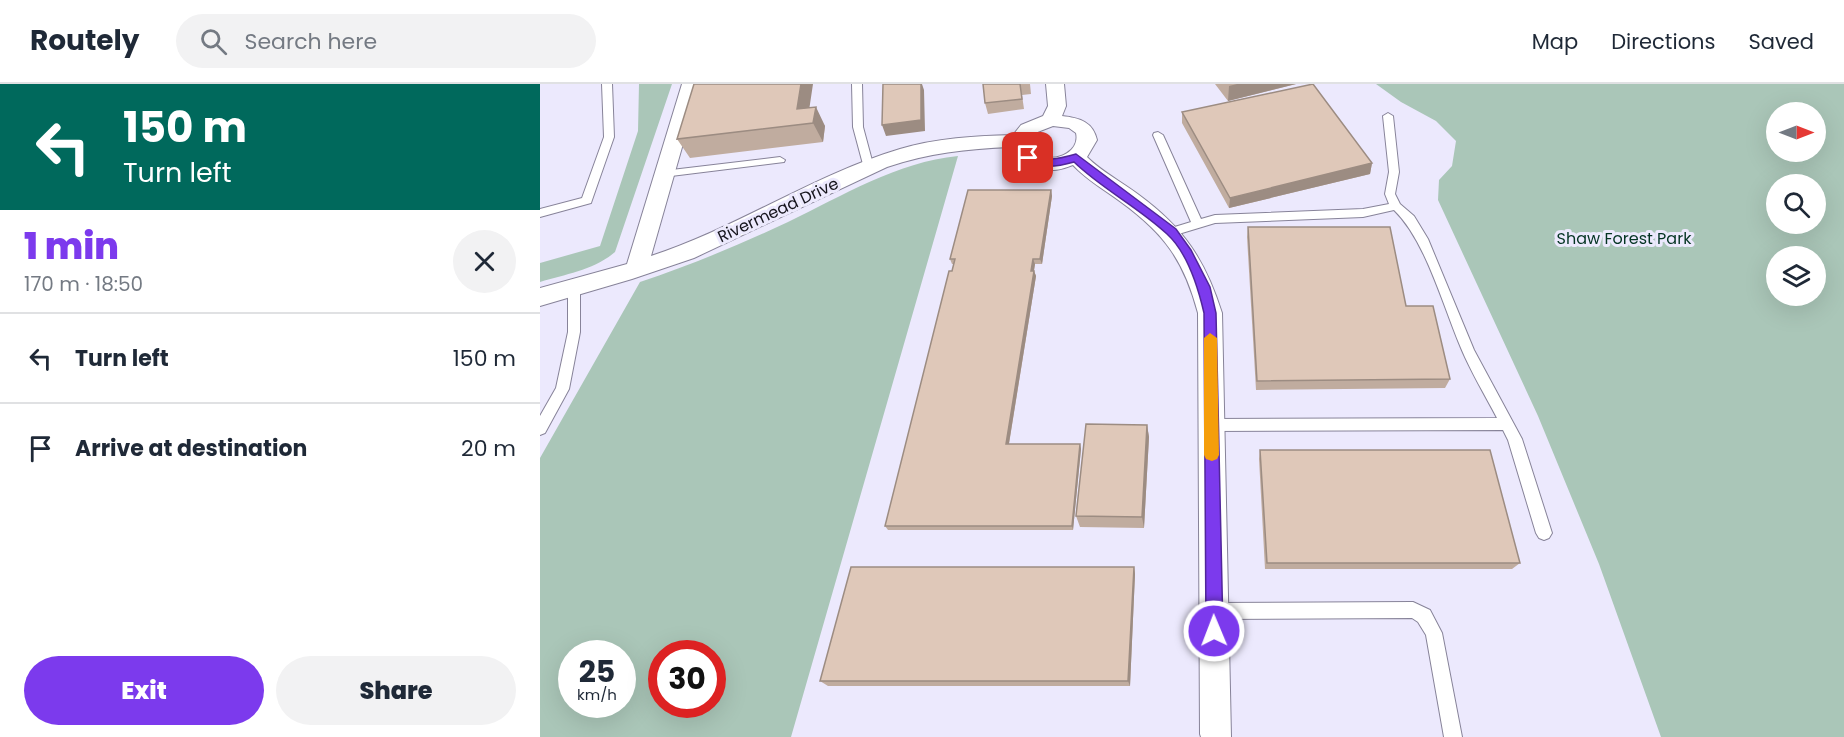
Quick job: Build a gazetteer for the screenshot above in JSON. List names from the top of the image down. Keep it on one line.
{"streets":{"street":["Rivermead Drive"]},"parks":["Shaw Forest Park"],"north":"right","page":{"header":"Routely","search":"Search here","nav":["Map","Directions","Saved"],"turn":["150 m","Turn left"],"heading":["1 min","170 m · 18:50"],"list":[{"name":"Turn left","value":"150 m"},{"name":"Arrive at destination","value":"20 m"}],"speed":"25 km/h","limit":"30","buttons":["Exit","Share"]}}
